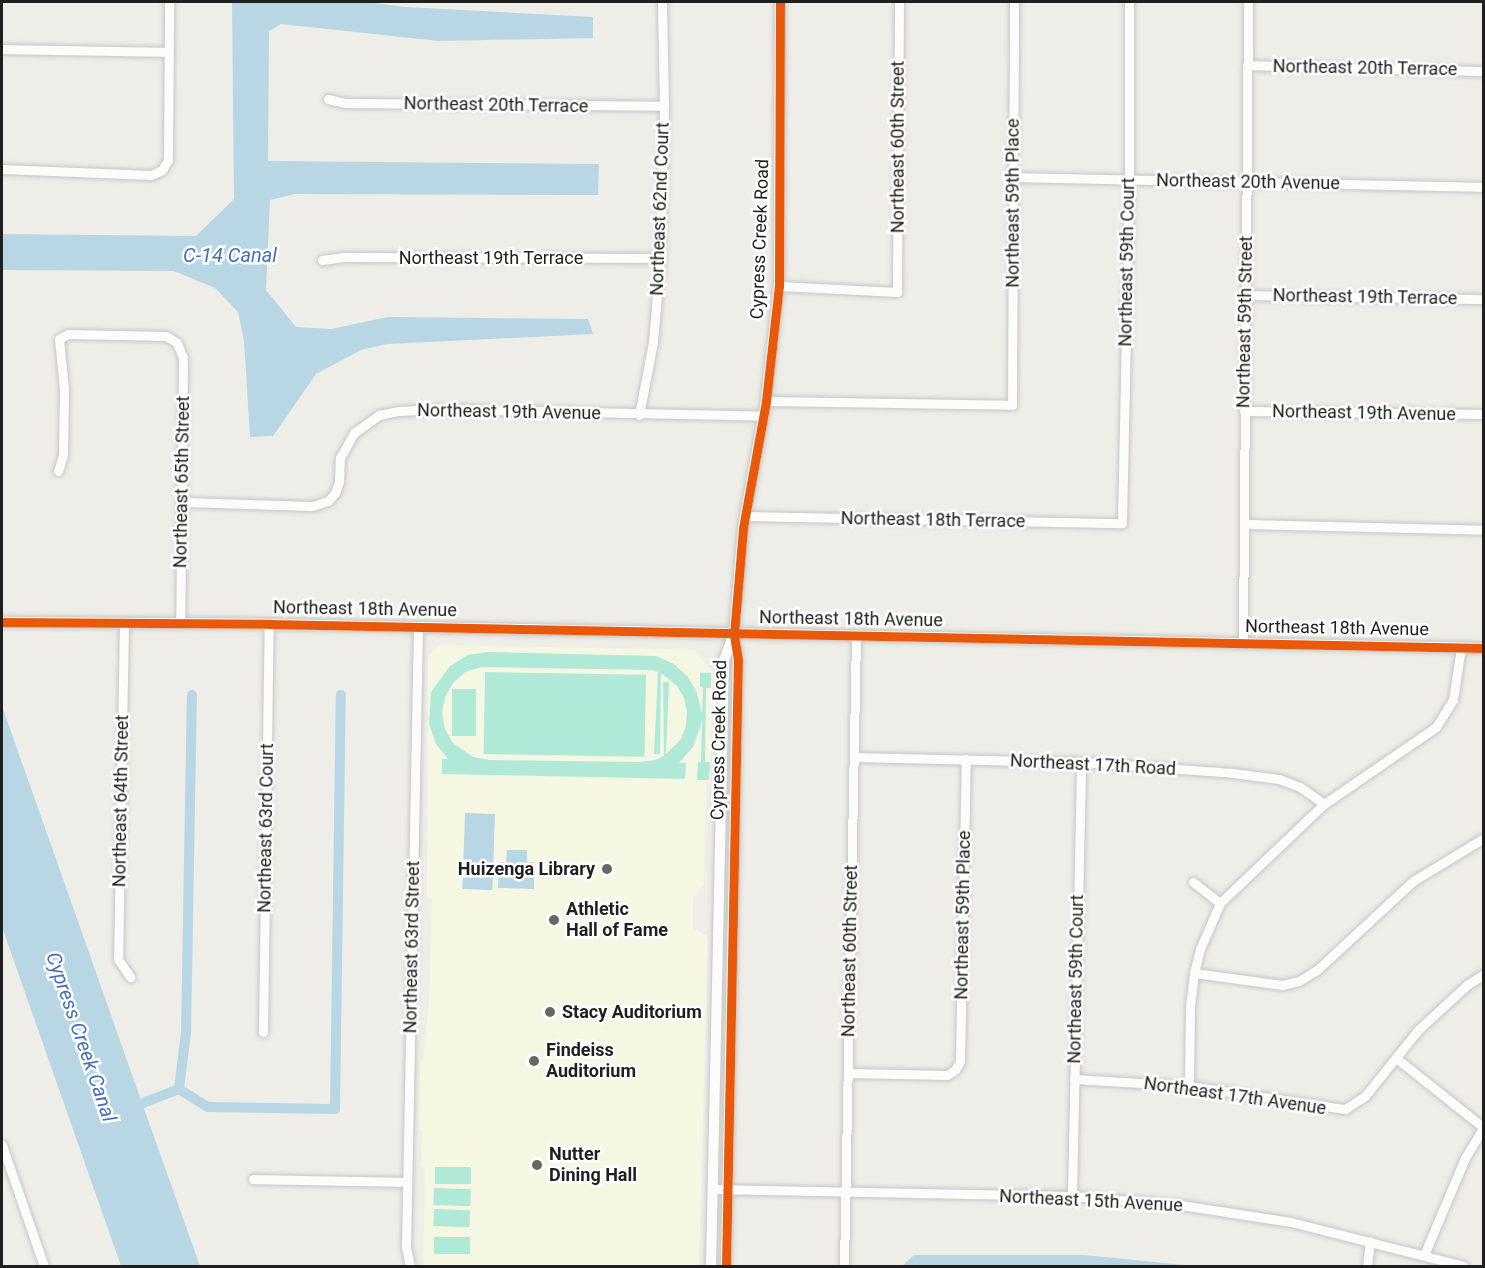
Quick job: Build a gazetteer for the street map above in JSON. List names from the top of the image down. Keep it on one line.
{"streets":{"street":["Northeast 20th Terrace","Northeast 60th Street","Northeast 20th Avenue","Northeast 59th Place","Northeast 62nd Court","Cypress Creek Road","Northeast 19th Terrace","Northeast 59th Court","Northeast 59th Street","Northeast 19th Avenue","Northeast 65th Street","Northeast 18th Terrace","Northeast 18th Avenue","Northeast 17th Road","Northeast 64th Street","Northeast 63rd Court","Northeast 63rd Street","Northeast 17th Avenue","Northeast 15th Avenue"]},"crossings":[["Northeast 20th Terrace","Northeast 62nd Court"],["Northeast 20th Terrace","Northeast 59th Street"],["Northeast 60th Street","Northeast 59th Place"],["Northeast 60th Street","Cypress Creek Road"],["Northeast 60th Street","Northeast 18th Avenue"],["Northeast 60th Street","Northeast 17th Road"],["Northeast 60th Street","Northeast 15th Avenue"],["Northeast 20th Avenue","Northeast 59th Place"],["Northeast 20th Avenue","Northeast 59th Court"],["Northeast 20th Avenue","Northeast 59th Street"],["Northeast 59th Place","Cypress Creek Road"],["Northeast 59th Place","Northeast 17th Road"],["Northeast 62nd Court","Northeast 19th Terrace"],["Northeast 62nd Court","Northeast 19th Avenue"],["Cypress Creek Road","Northeast 19th Avenue"],["Cypress Creek Road","Northeast 18th Terrace"],["Cypress Creek Road","Northeast 18th Avenue"],["Cypress Creek Road","Northeast 15th Avenue"],["Northeast 19th Terrace","Northeast 59th Street"],["Northeast 59th Court","Northeast 18th Terrace"],["Northeast 59th Court","Northeast 17th Road"],["Northeast 59th Court","Northeast 17th Avenue"],["Northeast 59th Court","Northeast 15th Avenue"],["Northeast 59th Street","Northeast 19th Avenue"],["Northeast 59th Street","Northeast 18th Avenue"],["Northeast 19th Avenue","Northeast 65th Street"],["Northeast 65th Street","Northeast 18th Avenue"],["Northeast 18th Avenue","Northeast 64th Street"],["Northeast 18th Avenue","Northeast 63rd Court"],["Northeast 18th Avenue","Northeast 63rd Street"]],"water":["C-14 Canal","Cypress Creek Canal"],"places":["Huizenga Library","Athletic Hall of Fame","Stacy Auditorium","Findeiss Auditorium","Nutter Dining Hall"]}
